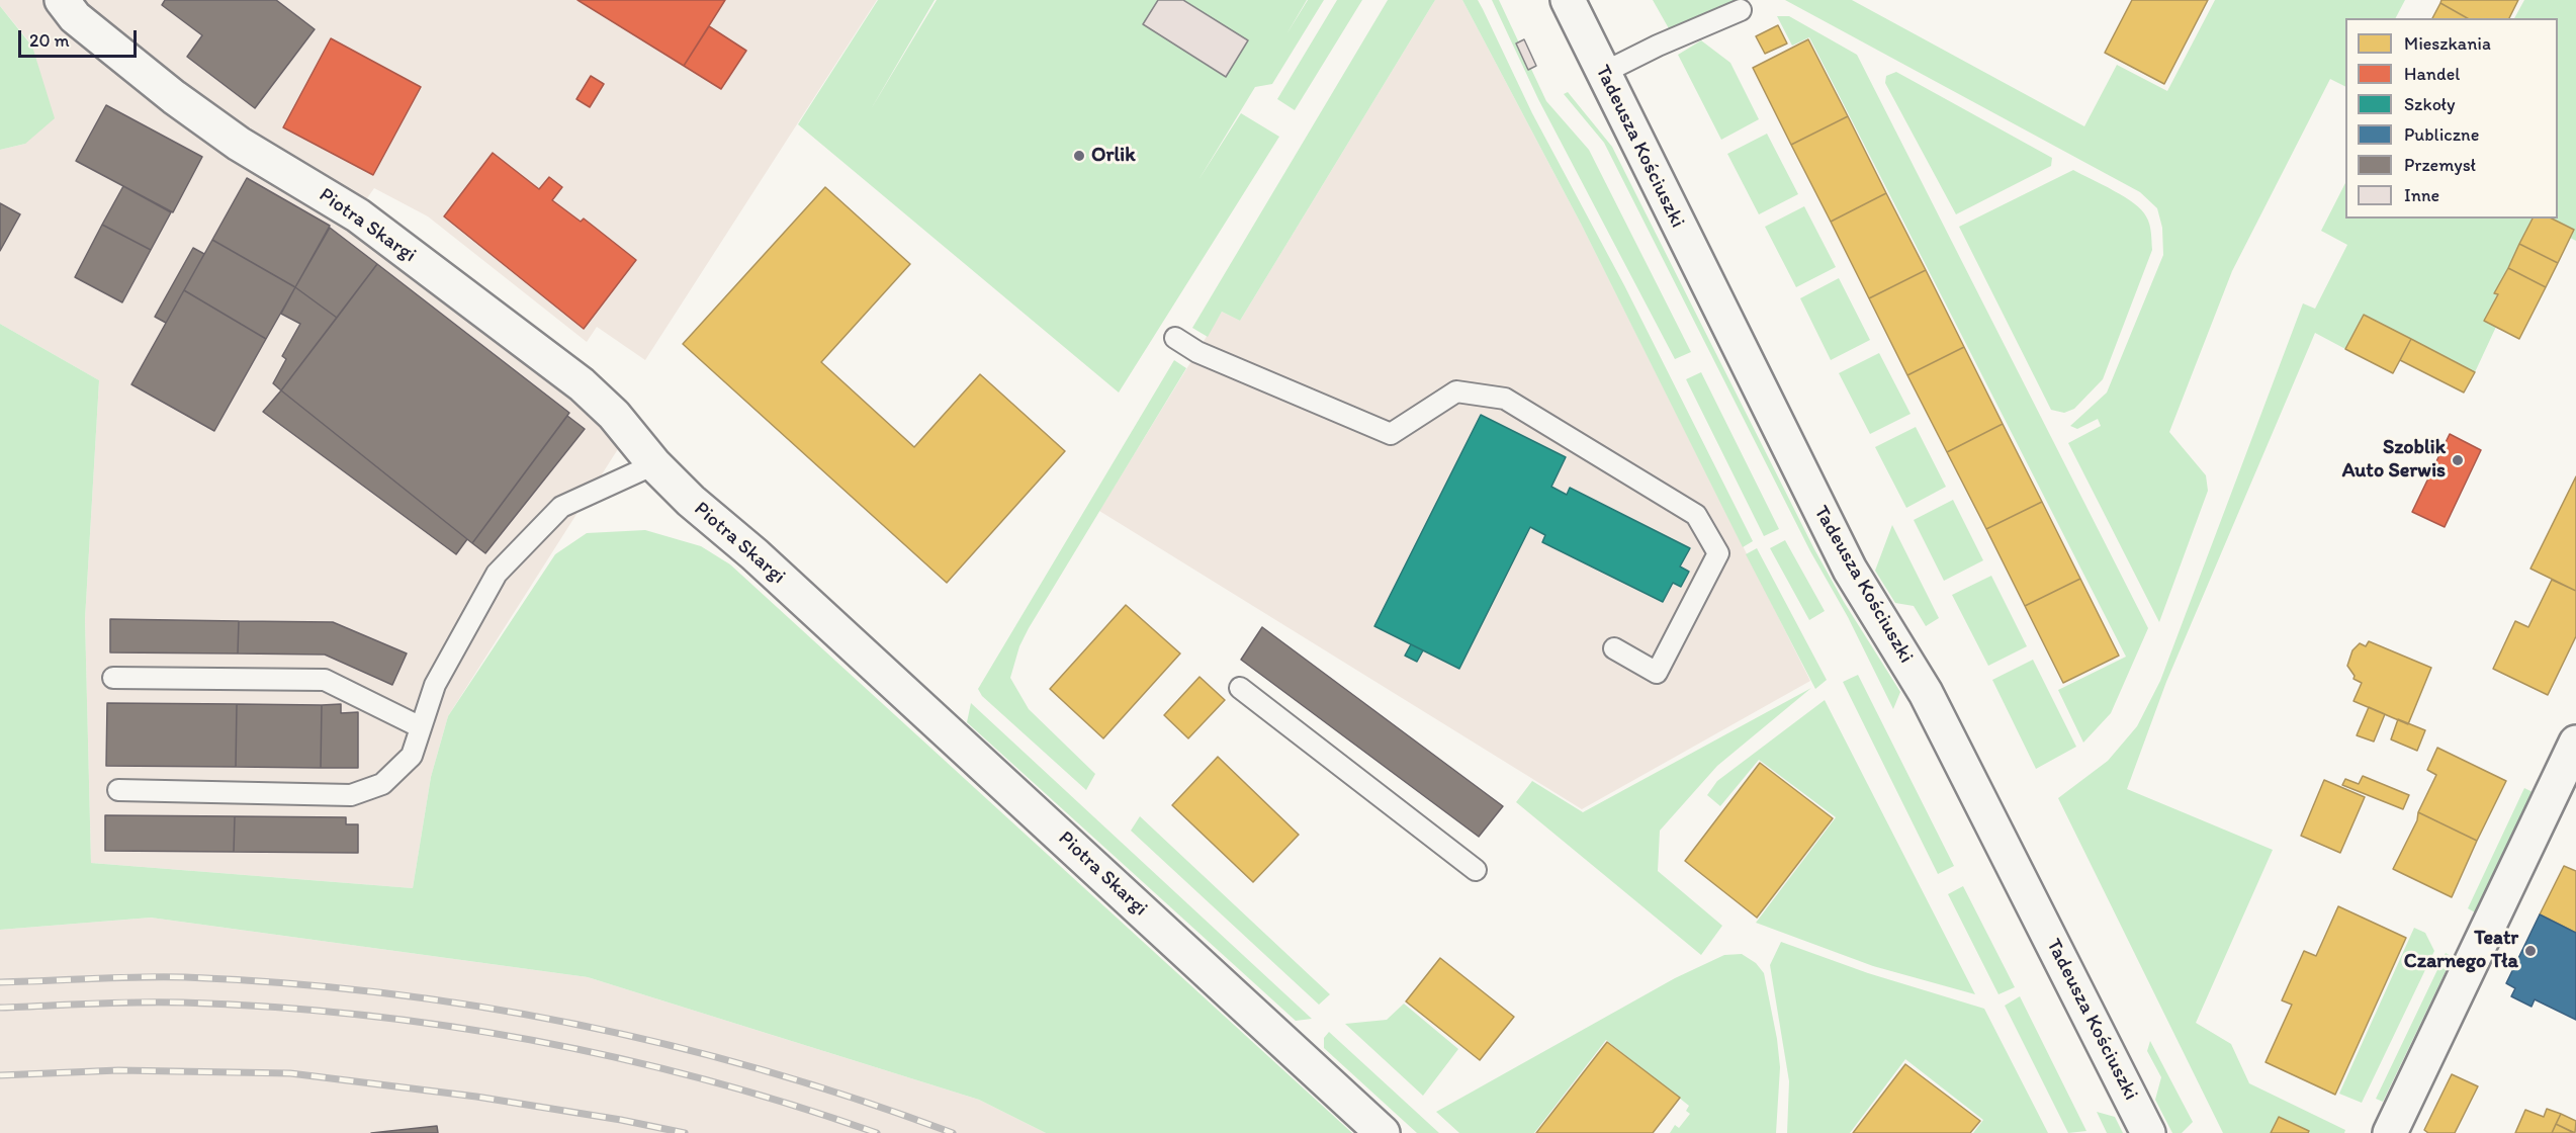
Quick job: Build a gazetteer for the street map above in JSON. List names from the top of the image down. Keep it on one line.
{"streets":{"street":["Tadeusza Kościuszki","Piotra Skargi"]},"places":["Orlik","Szoblik Auto Serwis","Teatr Czarnego Tła"],"legend":["Mieszkania","Handel","Szkoły","Publiczne","Przemysł","Inne"],"scale_bar":"20 m"}
